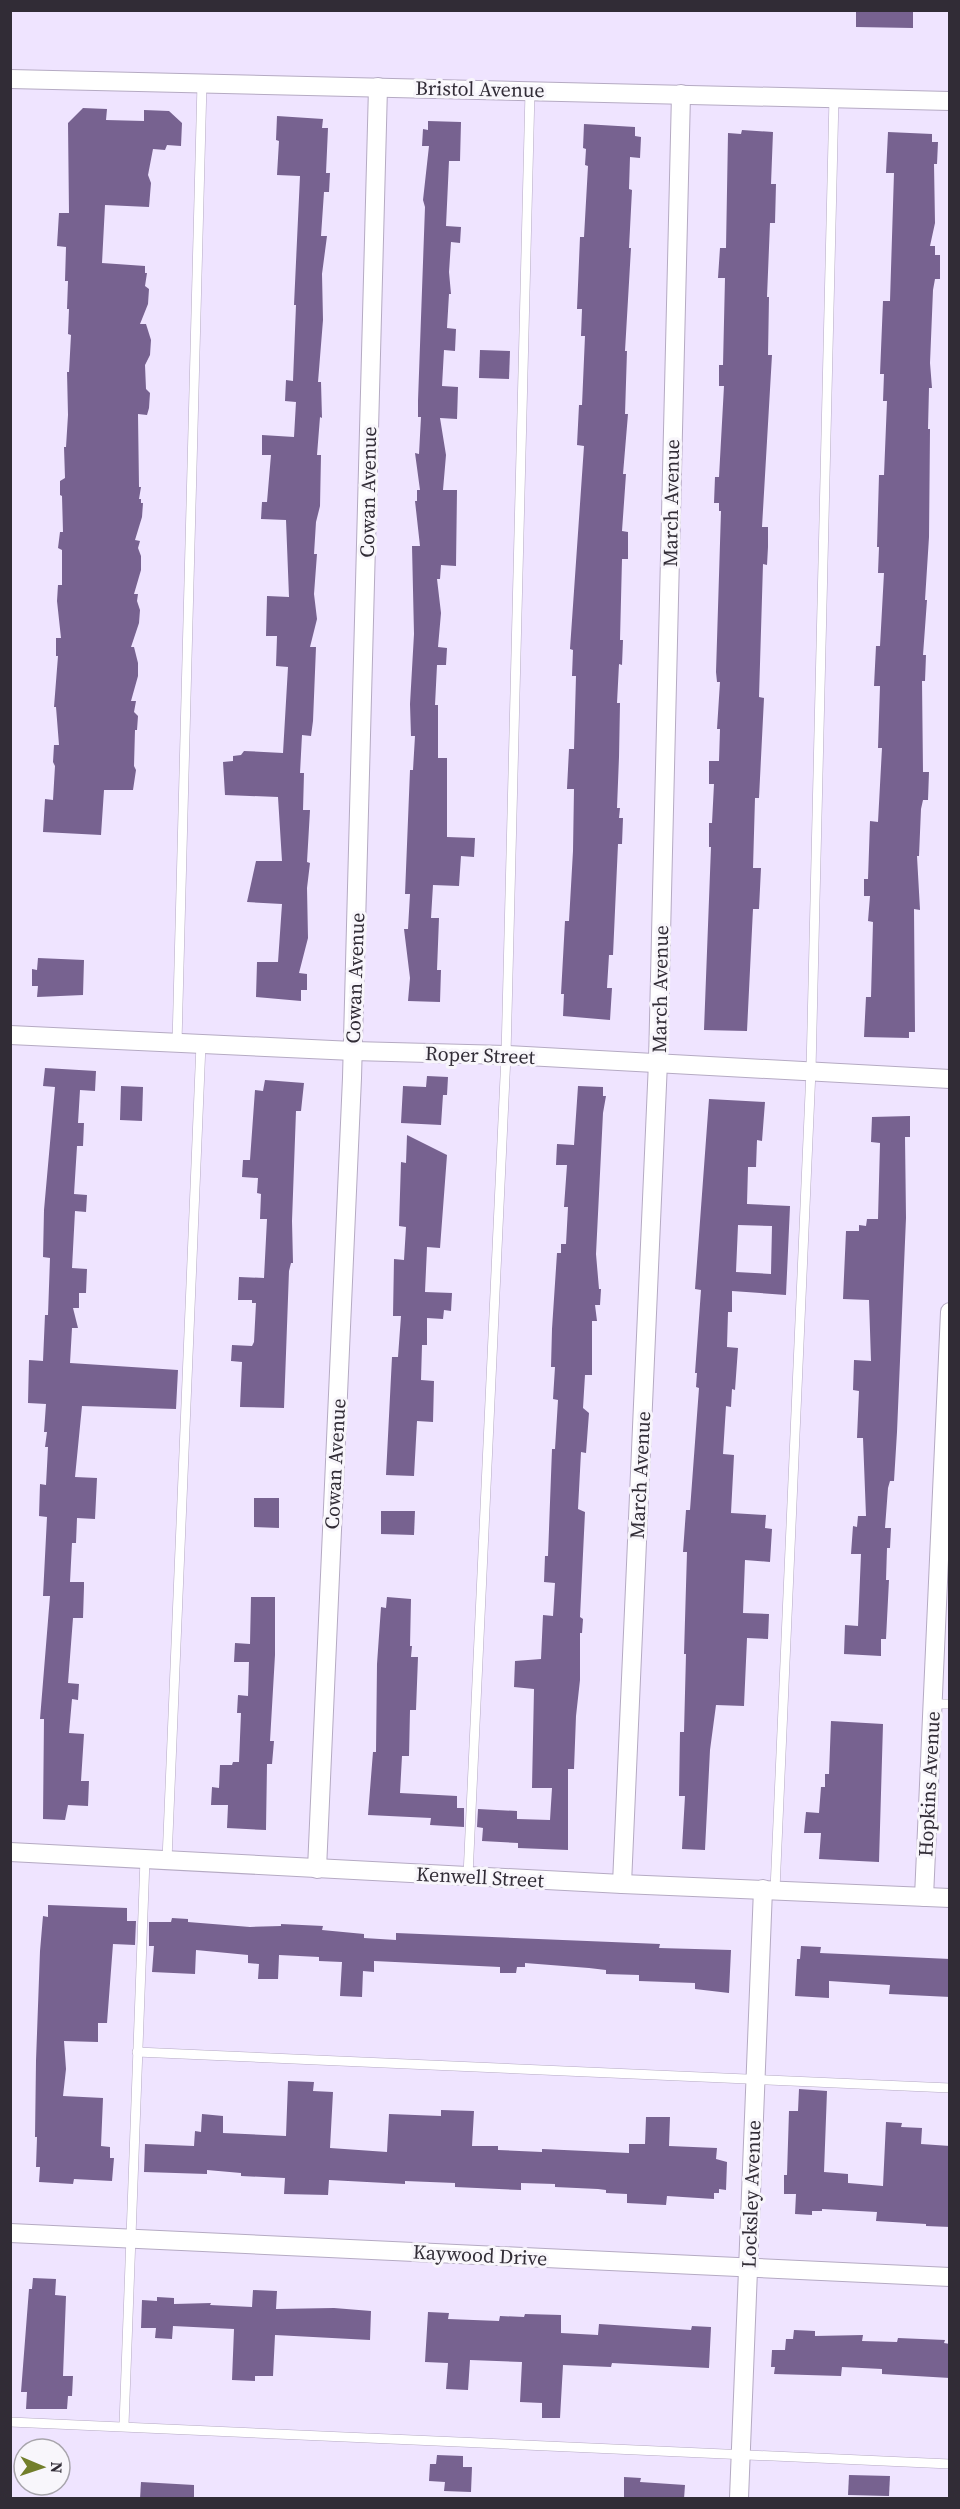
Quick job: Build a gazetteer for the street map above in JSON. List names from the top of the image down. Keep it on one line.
{"streets":{"street":["Bristol Avenue","Cowan Avenue","March Avenue","Roper Street","Hopkins Avenue","Kenwell Street","Locksley Avenue","Kaywood Drive"]},"crossings":[["Bristol Avenue","Cowan Avenue"],["Bristol Avenue","March Avenue"],["Cowan Avenue","Roper Street"],["Cowan Avenue","Kenwell Street"],["March Avenue","Roper Street"],["March Avenue","Kenwell Street"],["Hopkins Avenue","Kenwell Street"],["Kenwell Street","Locksley Avenue"],["Locksley Avenue","Kaywood Drive"]],"north":"right"}
